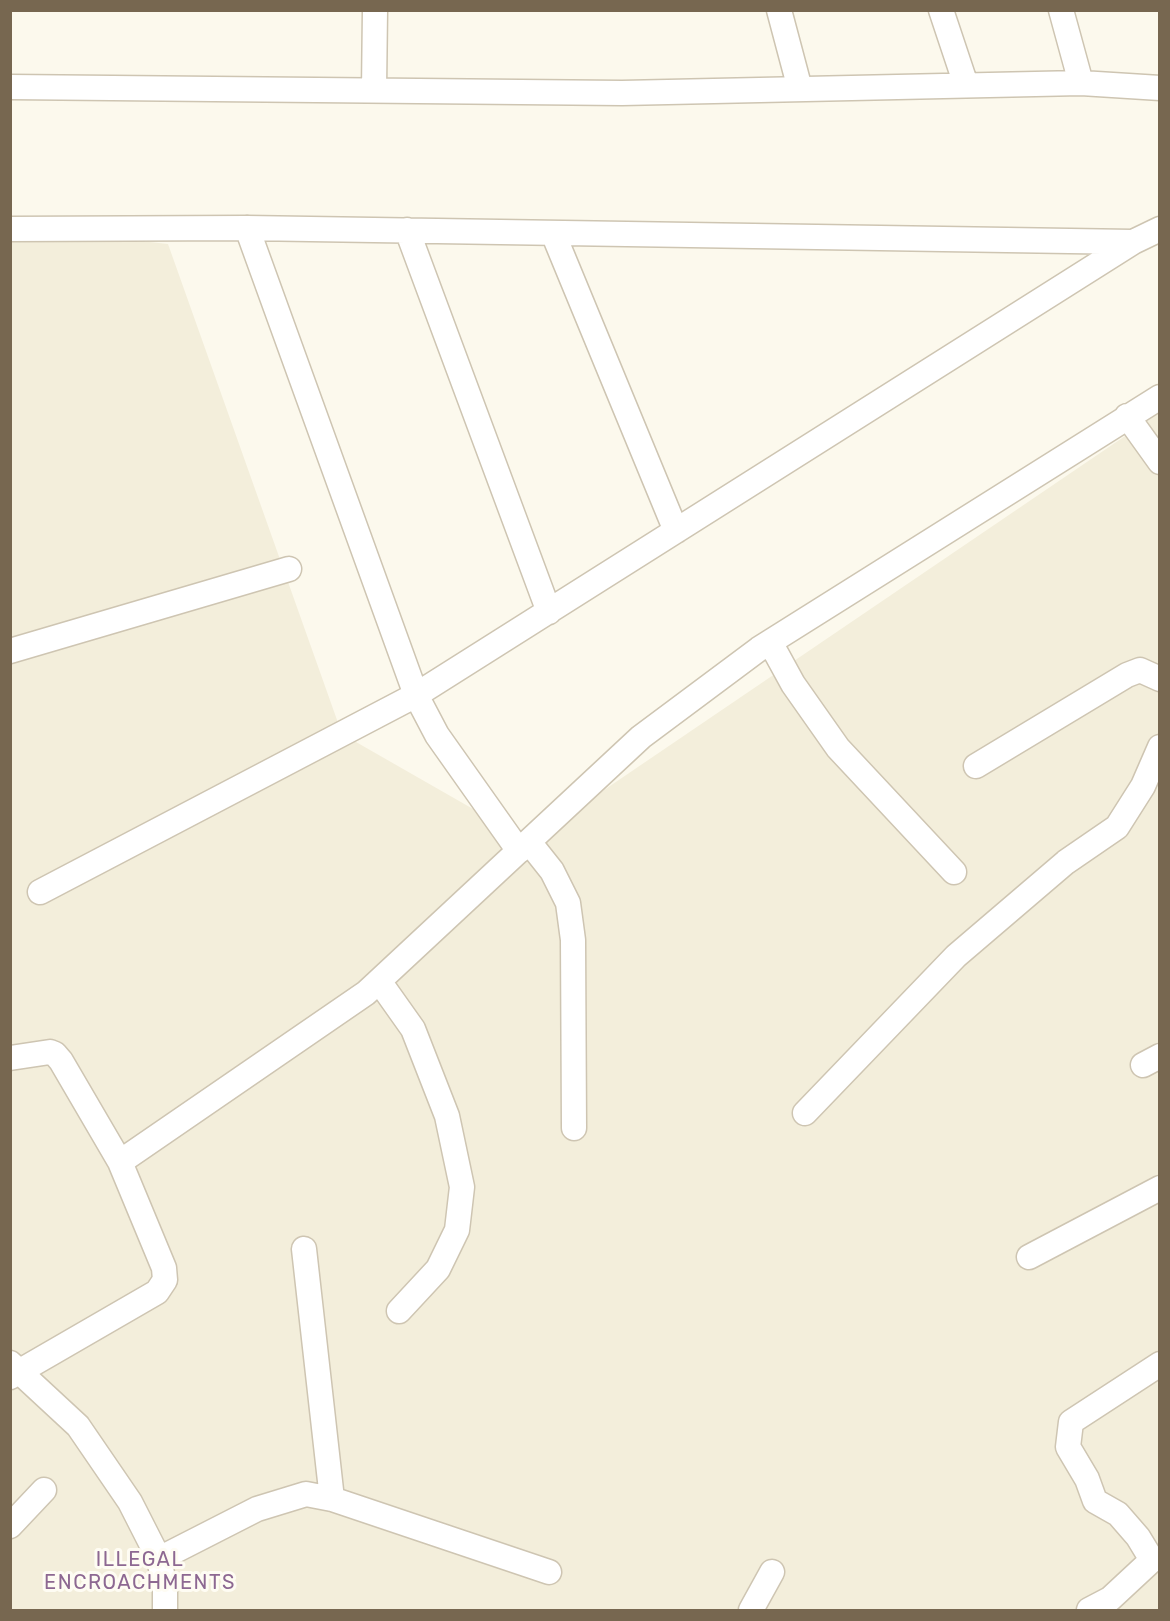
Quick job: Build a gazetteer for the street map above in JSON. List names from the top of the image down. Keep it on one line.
{"districts":["ILLEGAL ENCROACHMENTS"]}
